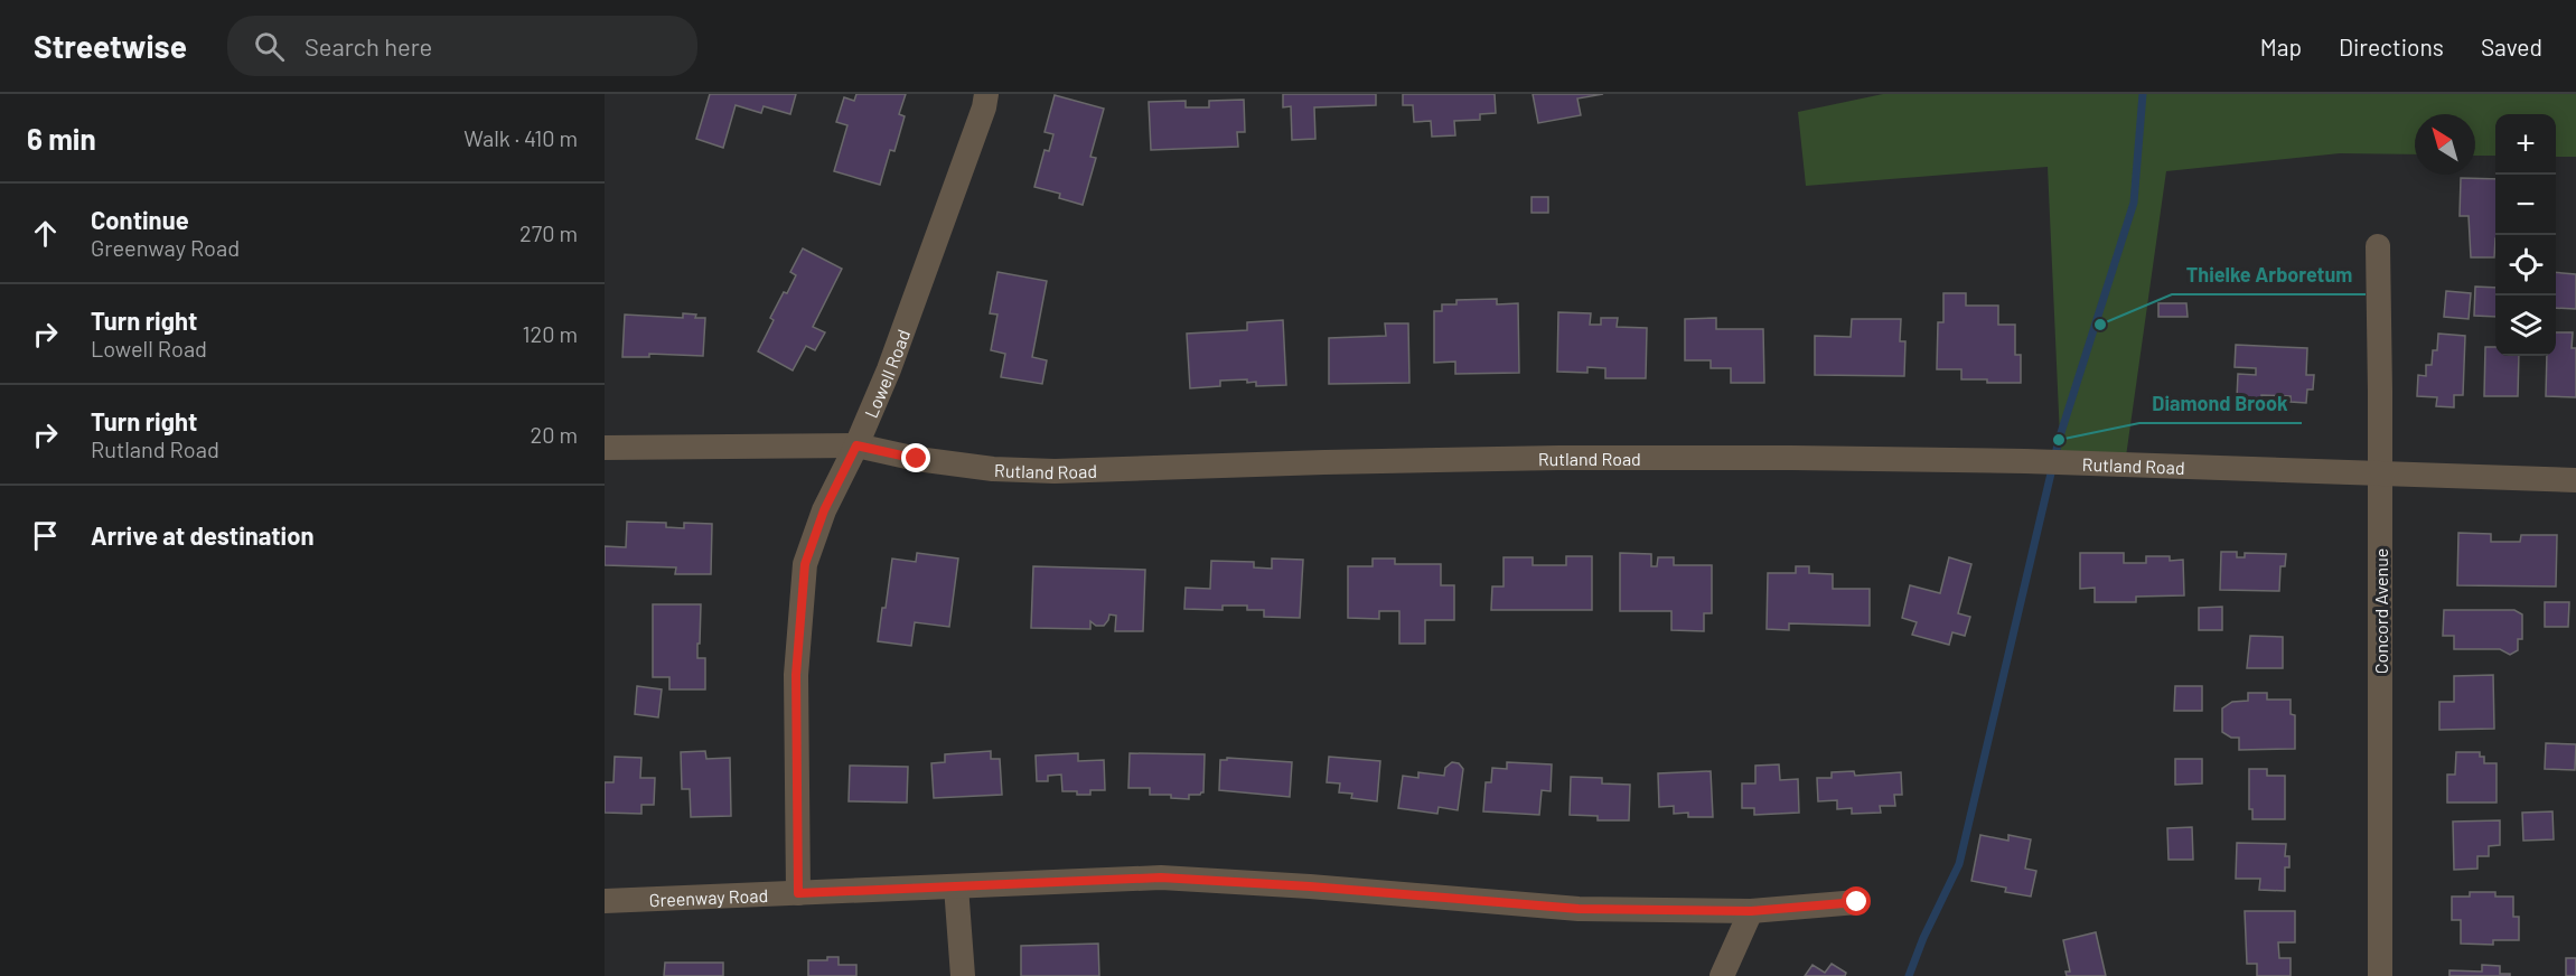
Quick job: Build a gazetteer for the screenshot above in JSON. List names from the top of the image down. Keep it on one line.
{"streets":{"street":["Lowell Road","Rutland Road","Concord Avenue","Greenway Road"]},"crossings":[["Lowell Road","Rutland Road"],["Lowell Road","Greenway Road"],["Rutland Road","Concord Avenue"]],"places":["Thielke Arboretum","Diamond Brook"],"north":"top left","page":{"header":"Streetwise","search":"Search here","nav":["Map","Directions","Saved"],"heading":["6 min","Walk · 410 m"],"map_buttons":["+","−"],"list":[["Continue","Greenway Road","270 m"],["Turn right","Lowell Road","120 m"],["Turn right","Rutland Road","20 m"],"Arrive at destination"]}}
